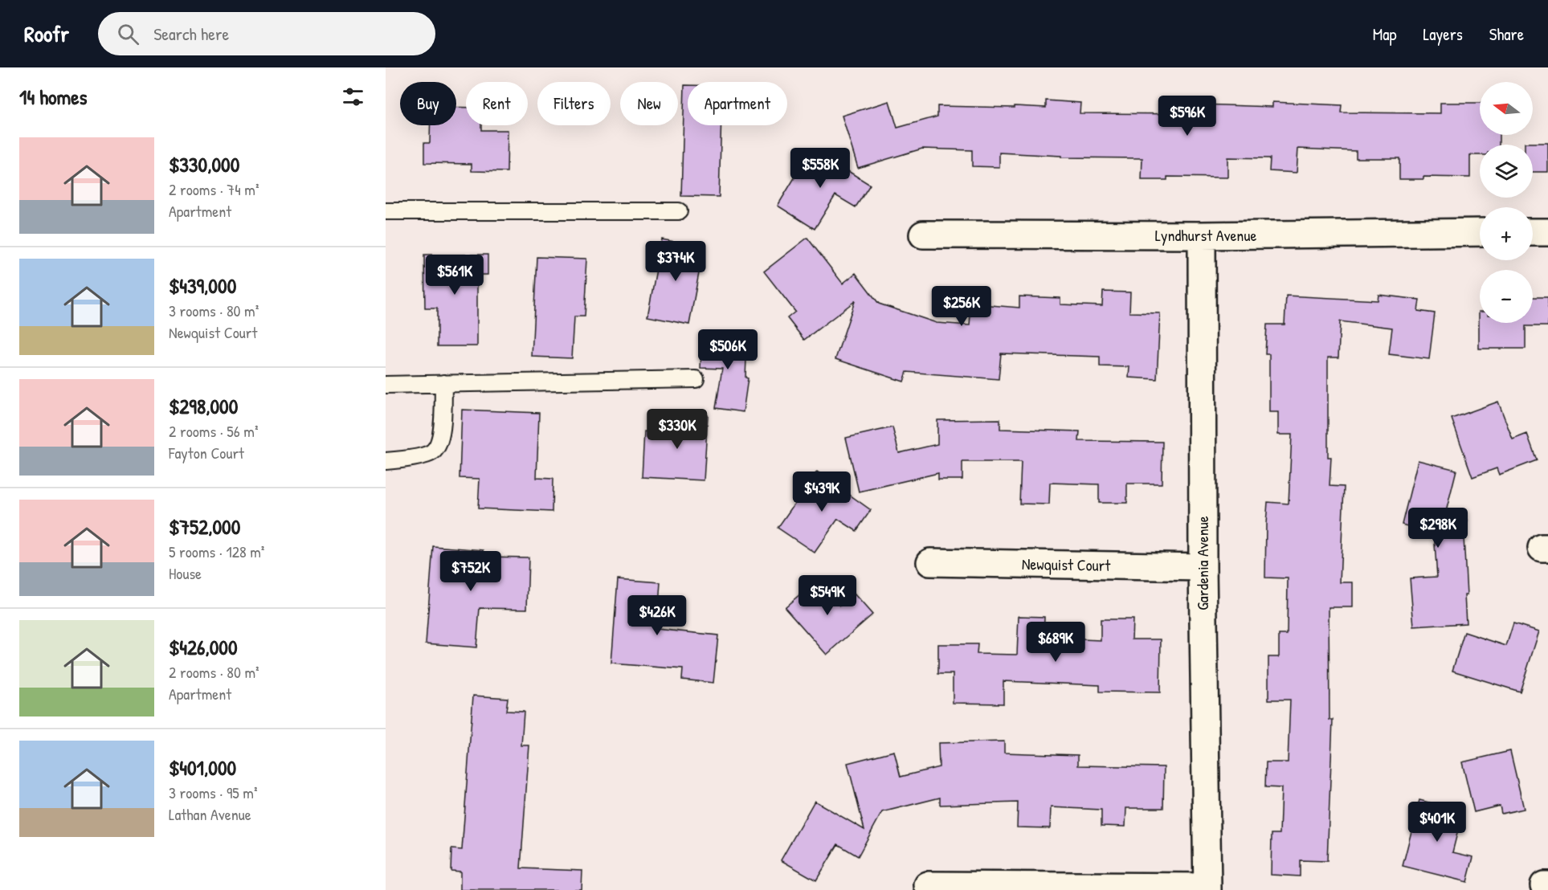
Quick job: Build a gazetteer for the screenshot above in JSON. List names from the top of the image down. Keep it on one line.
{"streets":{"street":["Lyndhurst Avenue","Gardenia Avenue","Newquist Court"]},"crossings":[["Lyndhurst Avenue","Gardenia Avenue"],["Gardenia Avenue","Newquist Court"]],"north":"left","page":{"header":"Roofr","search":"Search here","nav":["Map","Layers","Share"],"heading":"14 homes","map_buttons":["+","−"],"chip":["Buy","Rent","Filters","New","Apartment"],"price":["$596K","$558K","$374K","$561K","$256K","$506K","$330K","$439K","$298K","$752K","$549K","$426K","$689K","$401K"],"list":[{"name":"$330,000","note":"2 rooms · 74 m² · Apartment"},{"name":"$439,000","note":"3 rooms · 80 m² · Newquist Court"},{"name":"$298,000","note":"2 rooms · 56 m² · Fayton Court"},{"name":"$752,000","note":"5 rooms · 128 m² · House"},{"name":"$426,000","note":"2 rooms · 80 m² · Apartment"},{"name":"$401,000","note":"3 rooms · 95 m² · Lathan Avenue"}]}}
